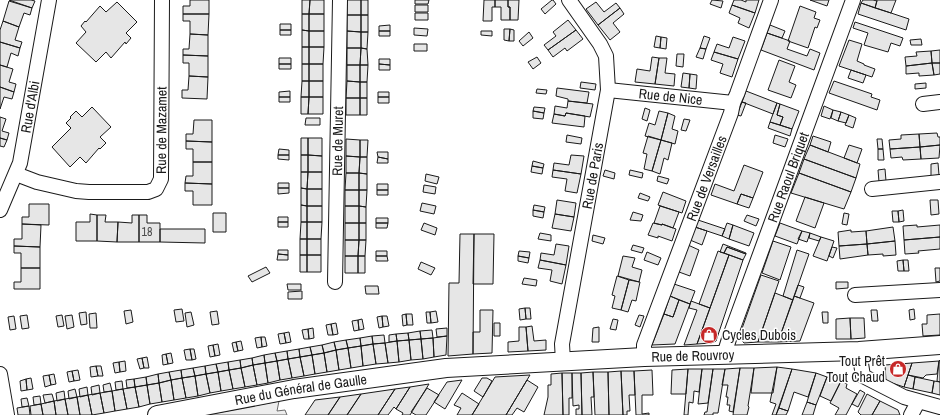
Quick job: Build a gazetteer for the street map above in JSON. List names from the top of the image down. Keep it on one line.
{"streets":{"street":["Rue de Nice","Rue d'Albi","Rue de Mazamet","Rue de Muret","Rue de Paris","Rue Raoul Briquet","Rue de Versailles","Rue de Rouvroy","Rue du Général de Gaulle"]},"crossings":[["Rue de Nice","Rue de Paris"],["Rue de Nice","Rue de Versailles"],["Rue d'Albi","Rue de Mazamet"],["Rue de Paris","Rue de Rouvroy"],["Rue Raoul Briquet","Rue de Rouvroy"],["Rue de Versailles","Rue de Rouvroy"],["Rue de Rouvroy","Rue du Général de Gaulle"]],"places":{"shop":["Cycles Dubois","Tout Prêt Tout Chaud"]},"house_numbers":["18"]}
